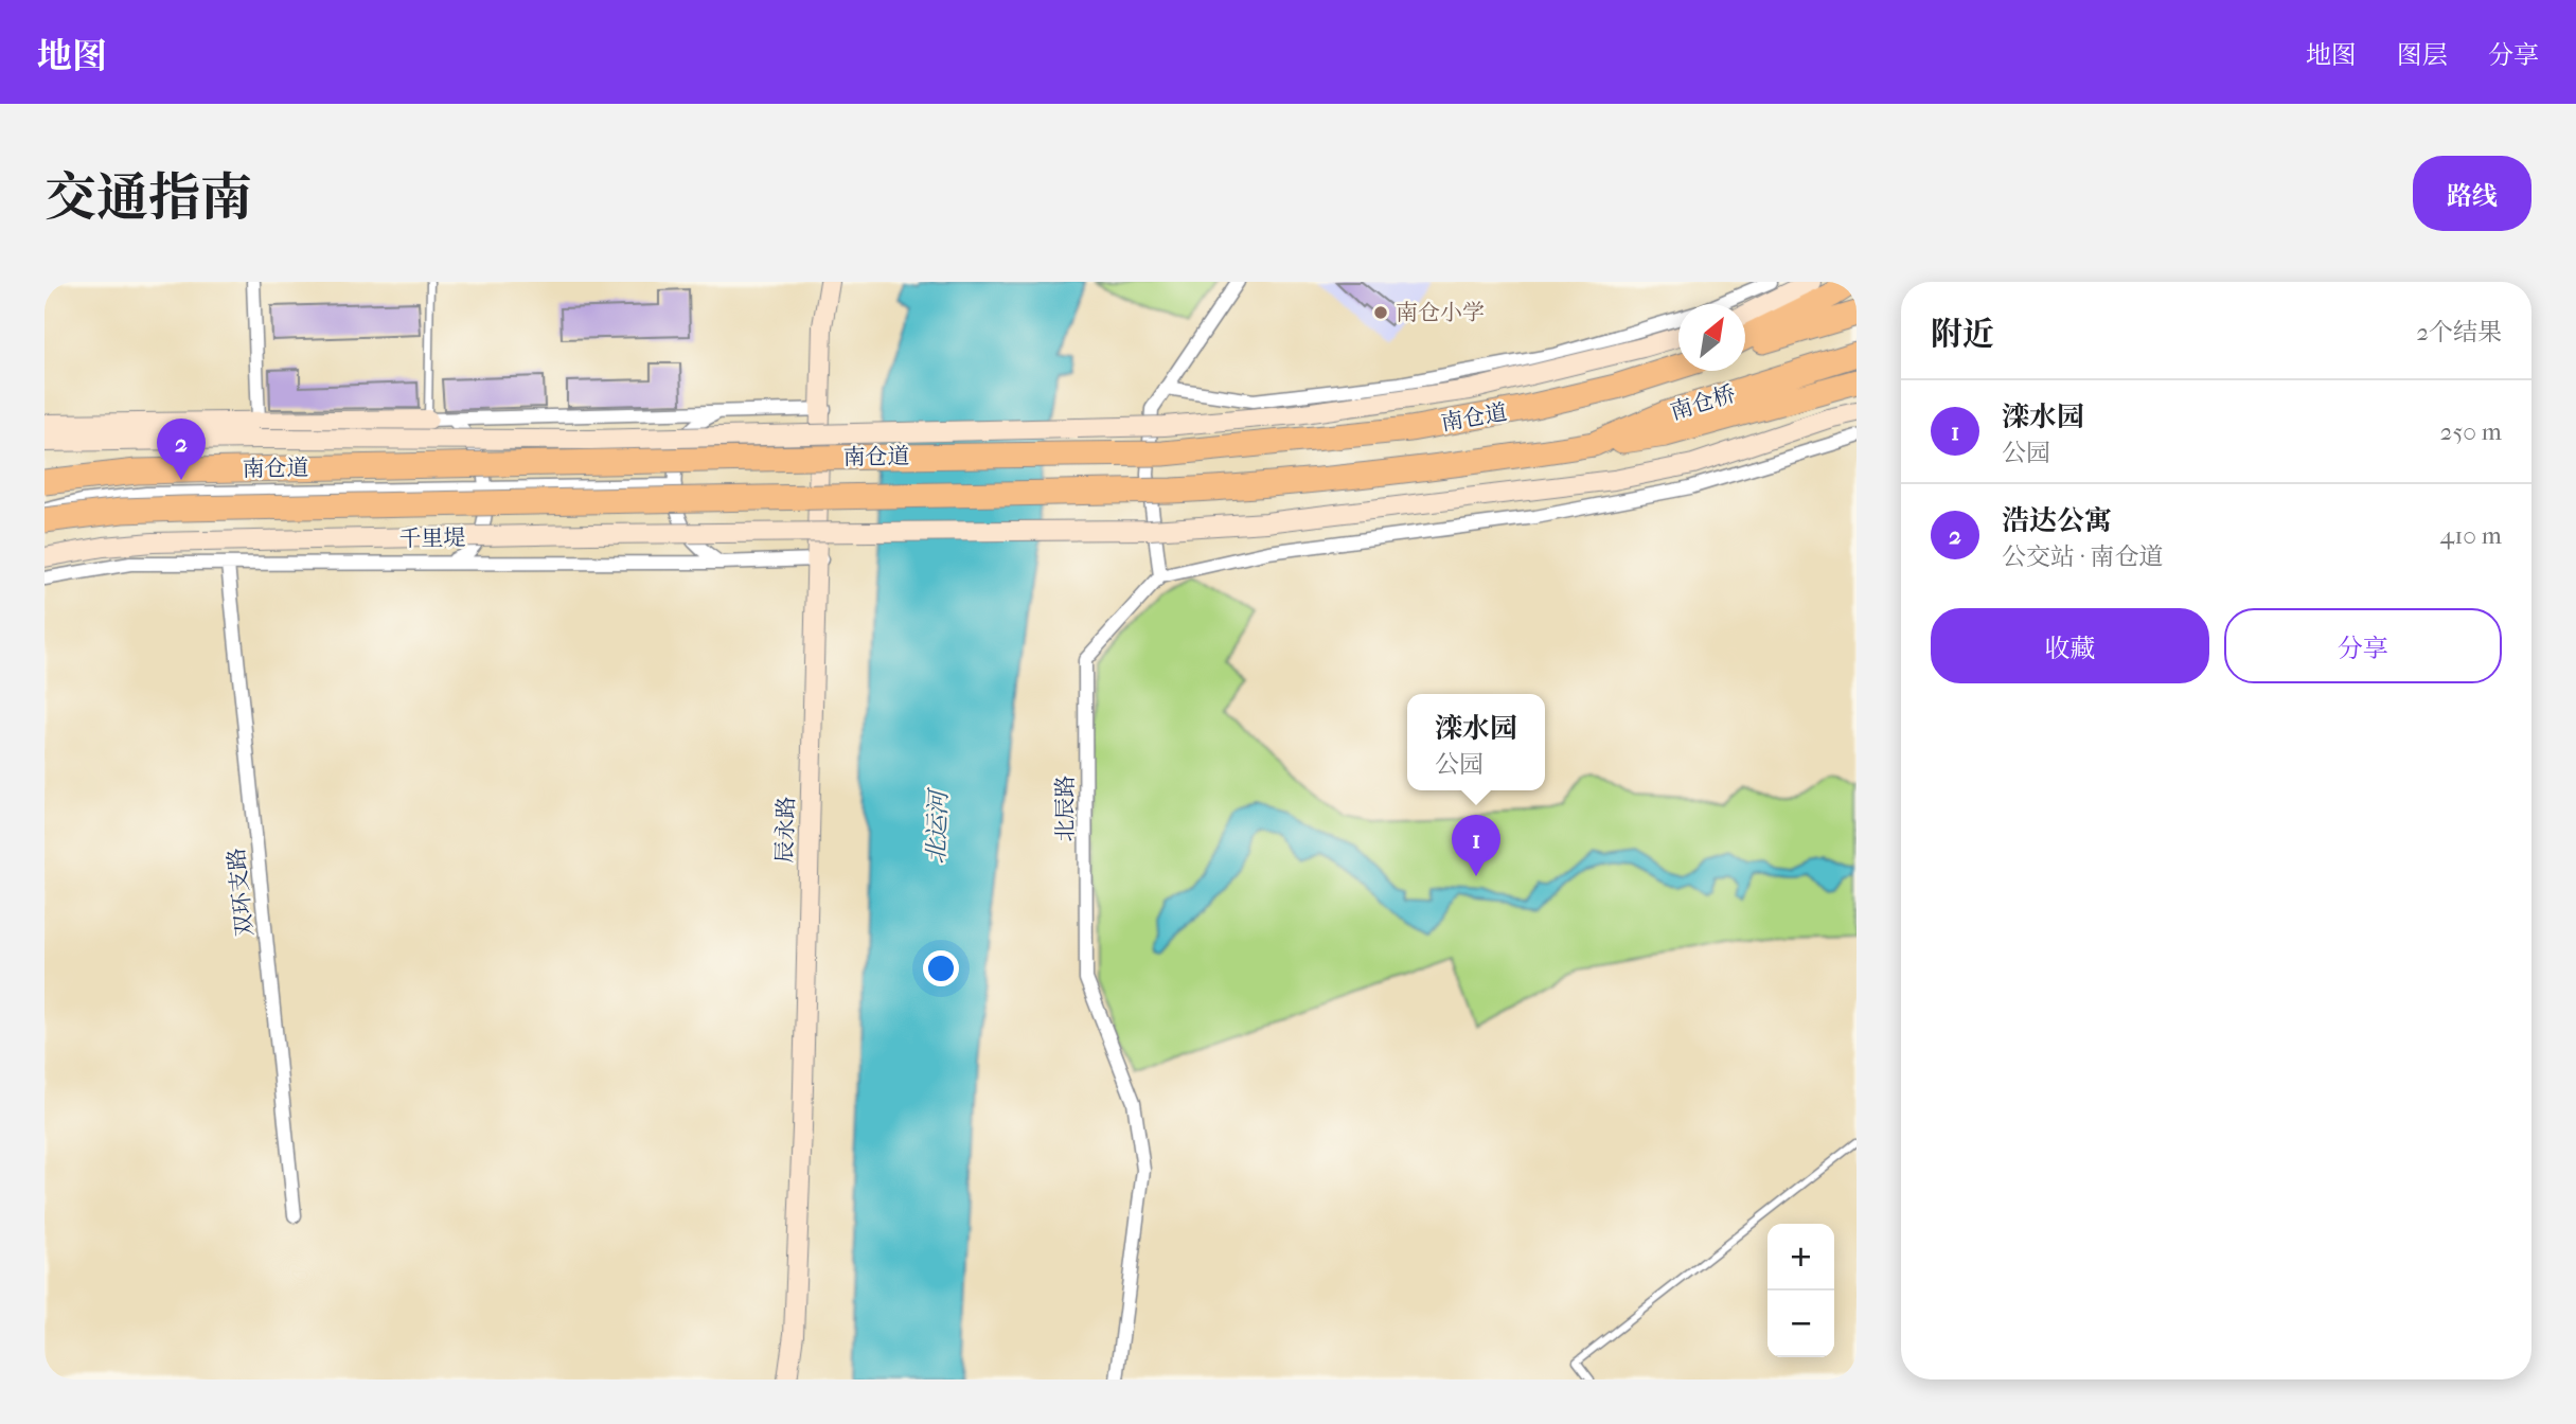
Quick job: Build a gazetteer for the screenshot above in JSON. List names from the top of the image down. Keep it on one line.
{"streets":{"highway":["南仓桥","南仓道"],"street":["千里堤","北辰路","辰永路","双环支路"]},"crossings":[["南仓桥","南仓道"],["千里堤","辰永路"],["千里堤","双环支路"]],"water":["北运河"],"places":["南仓小学"],"north":"top right","page":{"header":"地图","nav":["地图","图层","分享"],"title":"交通指南","buttons":["路线",["收藏","分享"]],"heading":["附近","2个结果"],"list":[{"mark":"1","name":"滦水园","note":"公园","value":"250 m"},{"mark":"2","name":"浩达公寓","note":"公交站 · 南仓道","value":"410 m"}],"pins":["2","1"],"popup":["滦水园","公园"],"map_buttons":["+","−"]}}
